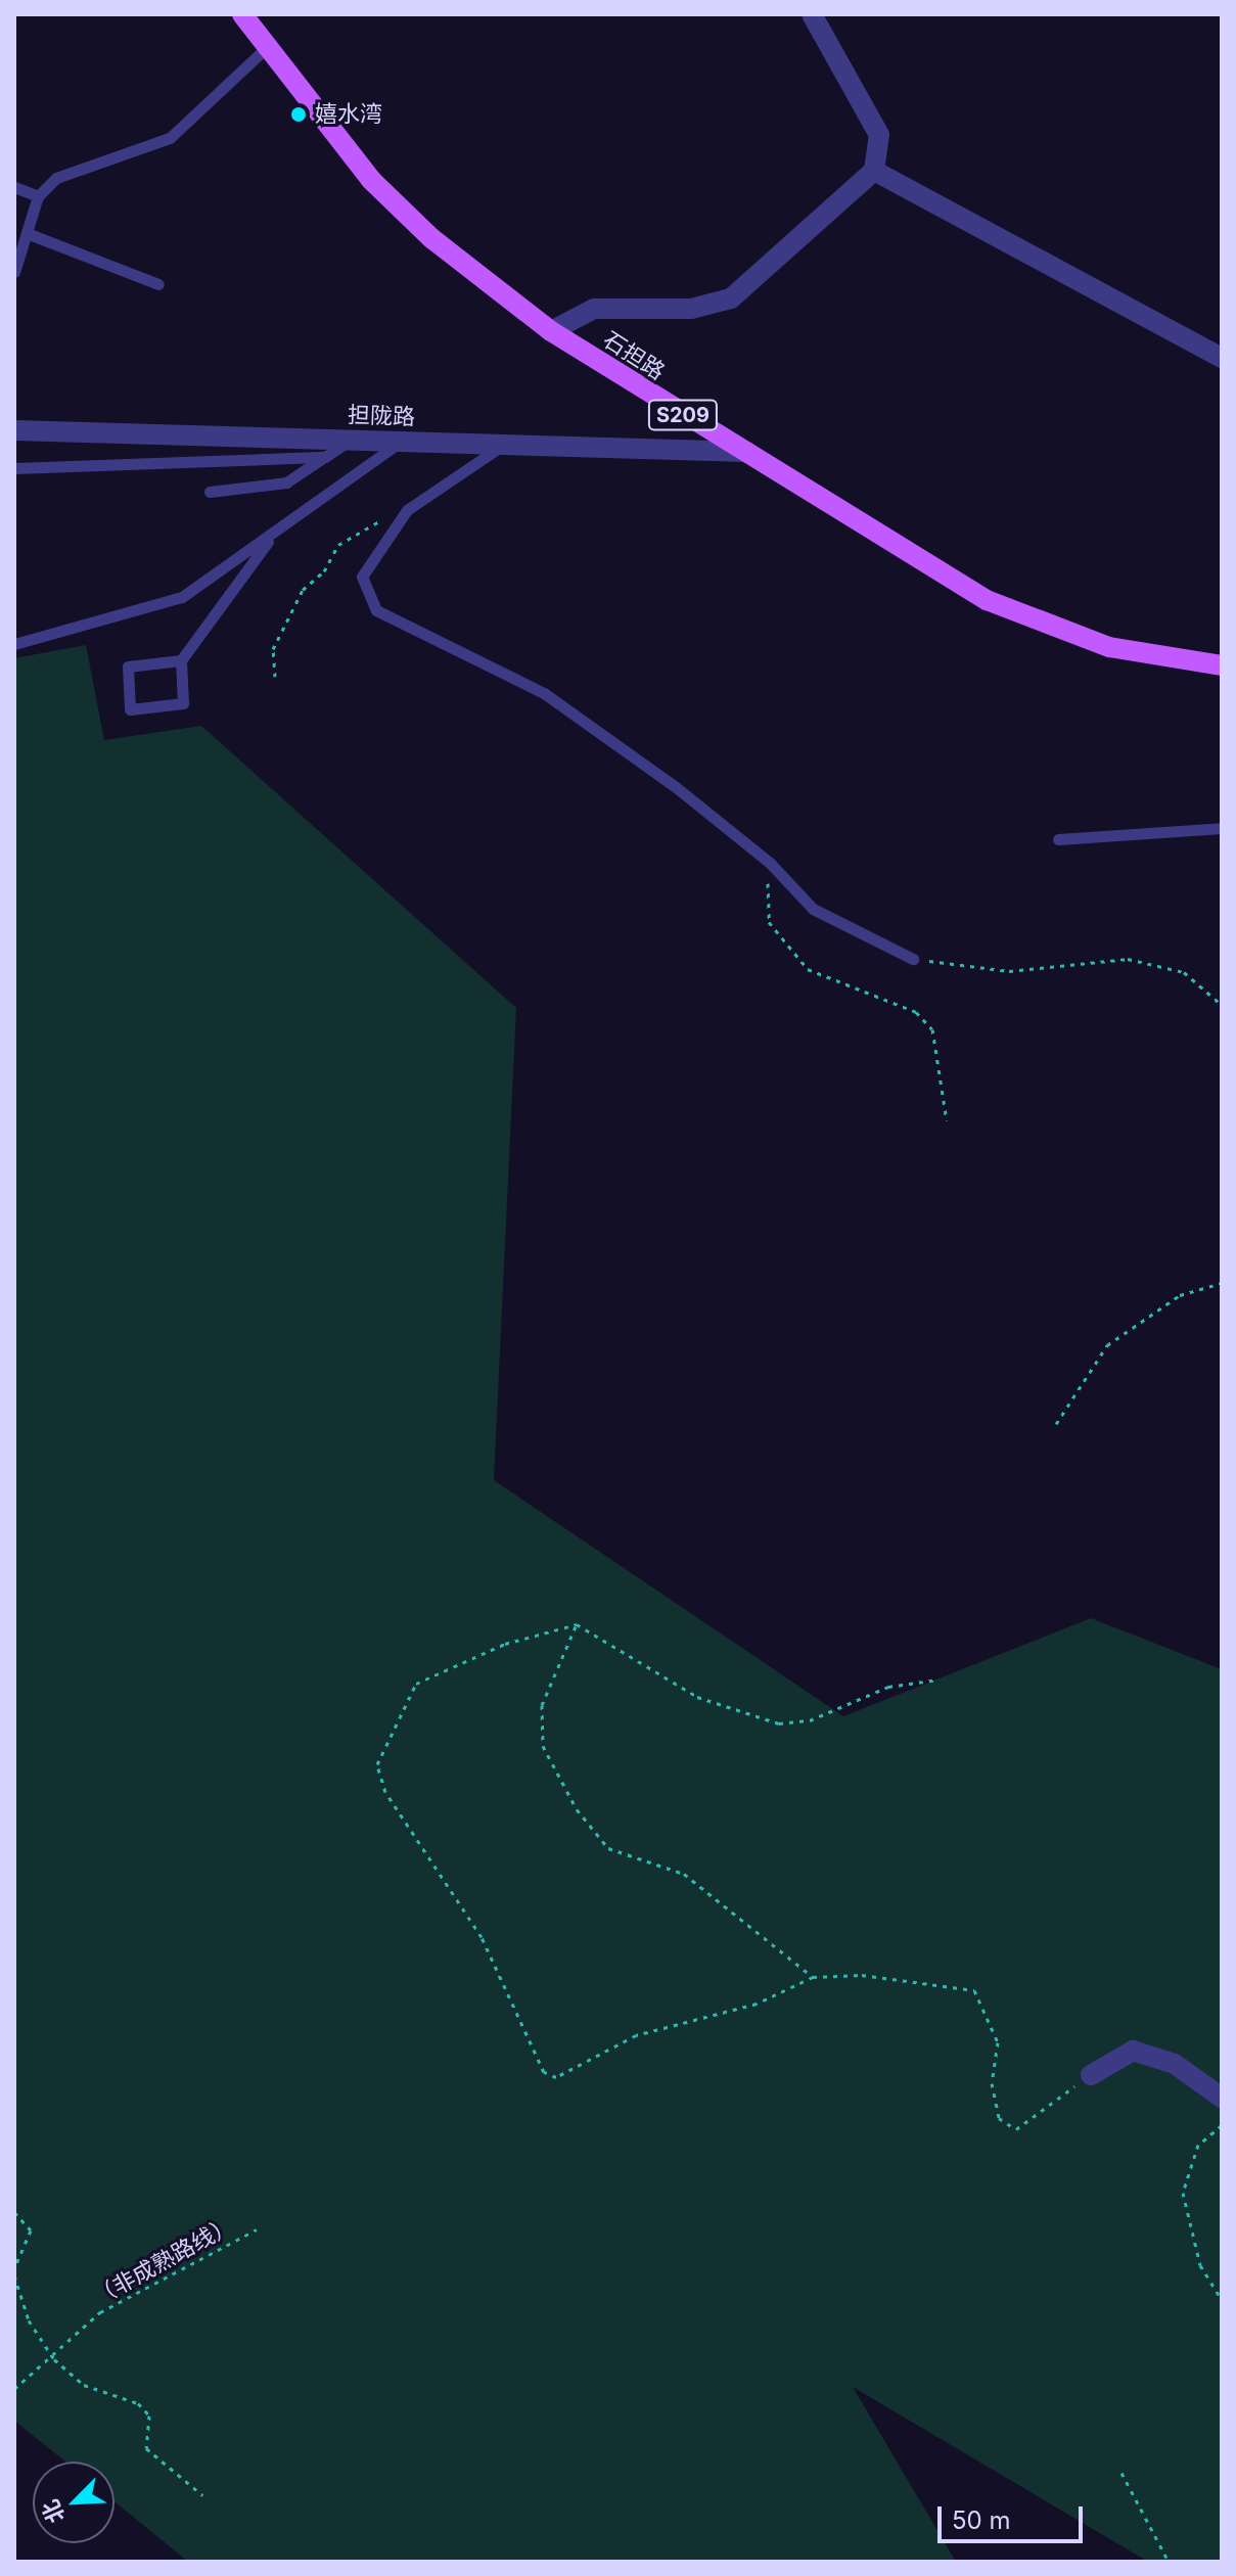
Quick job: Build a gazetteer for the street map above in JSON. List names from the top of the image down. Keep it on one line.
{"streets":{"main road":["石担路","S209"],"street":["担陇路"],"path":["（非成熟路线）"]},"crossings":[["石担路","担陇路"]],"places":["嬉水湾"],"scale_bar":"50 m","north":"bottom left"}
